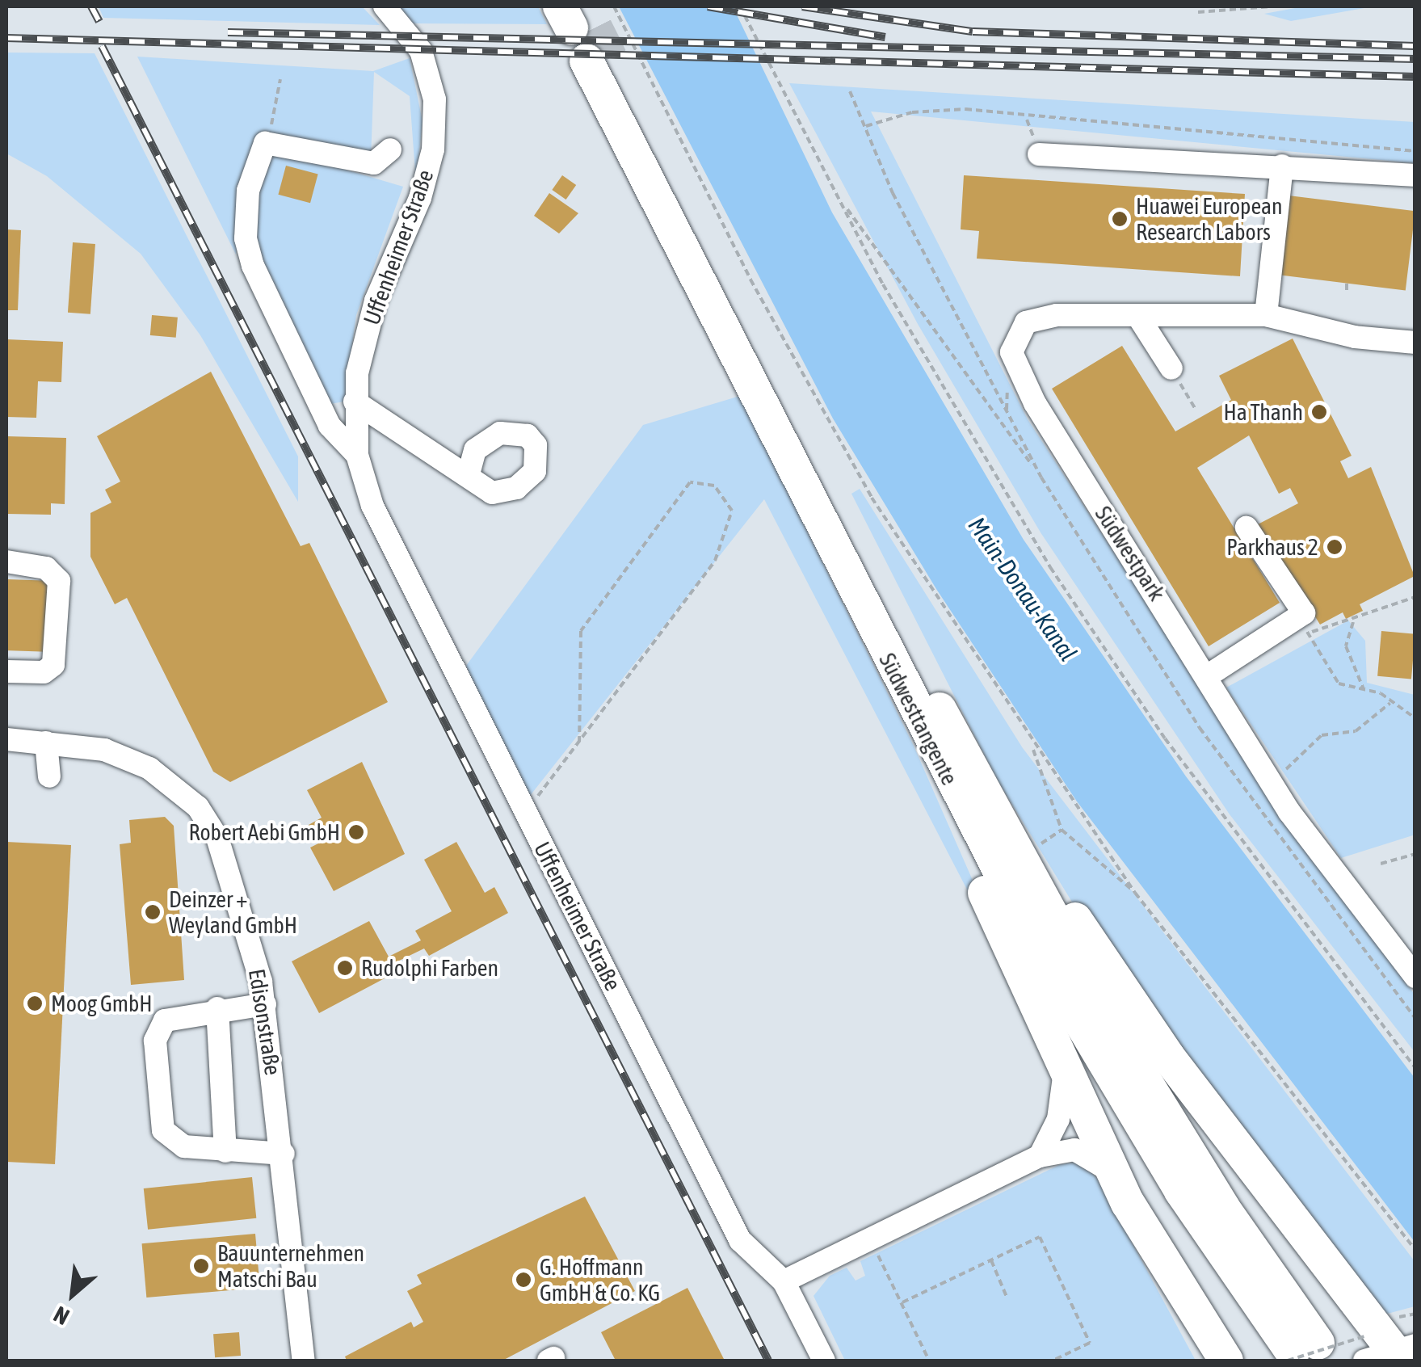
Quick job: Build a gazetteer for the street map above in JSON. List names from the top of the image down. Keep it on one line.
{"streets":{"highway":["Südwesttangente"],"street":["Uffenheimer Straße","Südwestpark","Edisonstraße"]},"water":["Main-Donau-Kanal"],"places":["Huawei European Research Labors","Ha Thanh","Parkhaus 2","Robert Aebi GmbH","Deinzer + Weyland GmbH","Rudolphi Farben","Moog GmbH","Bauunternehmen Matschi Bau","G. Hoffmann GmbH & Co. KG"],"north":"bottom left"}
